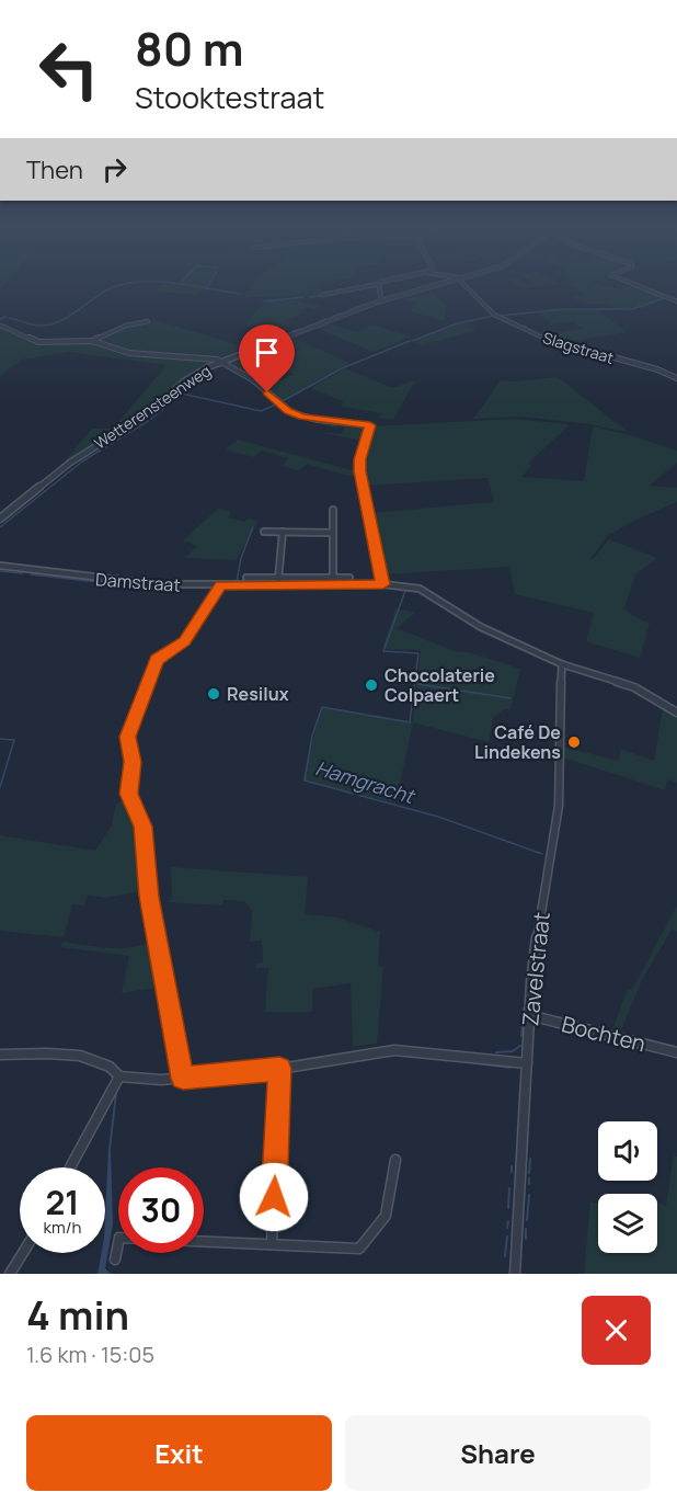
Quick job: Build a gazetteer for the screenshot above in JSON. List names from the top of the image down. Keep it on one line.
{"streets":{"street":["Slagstraat","Wetterensteenweg","Damstraat","Zavelstraat","Bochten"]},"crossings":[["Damstraat","Zavelstraat"],["Zavelstraat","Bochten"]],"water":["Hamgracht"],"places":["Chocolaterie Colpaert","Resilux","Café De Lindekens"],"page":{"turn":["80 m","Stooktestraat"],"then":"Then","speed":"21 km/h","limit":"30","heading":["4 min","1.6 km · 15:05"],"buttons":["Exit","Share"]}}
